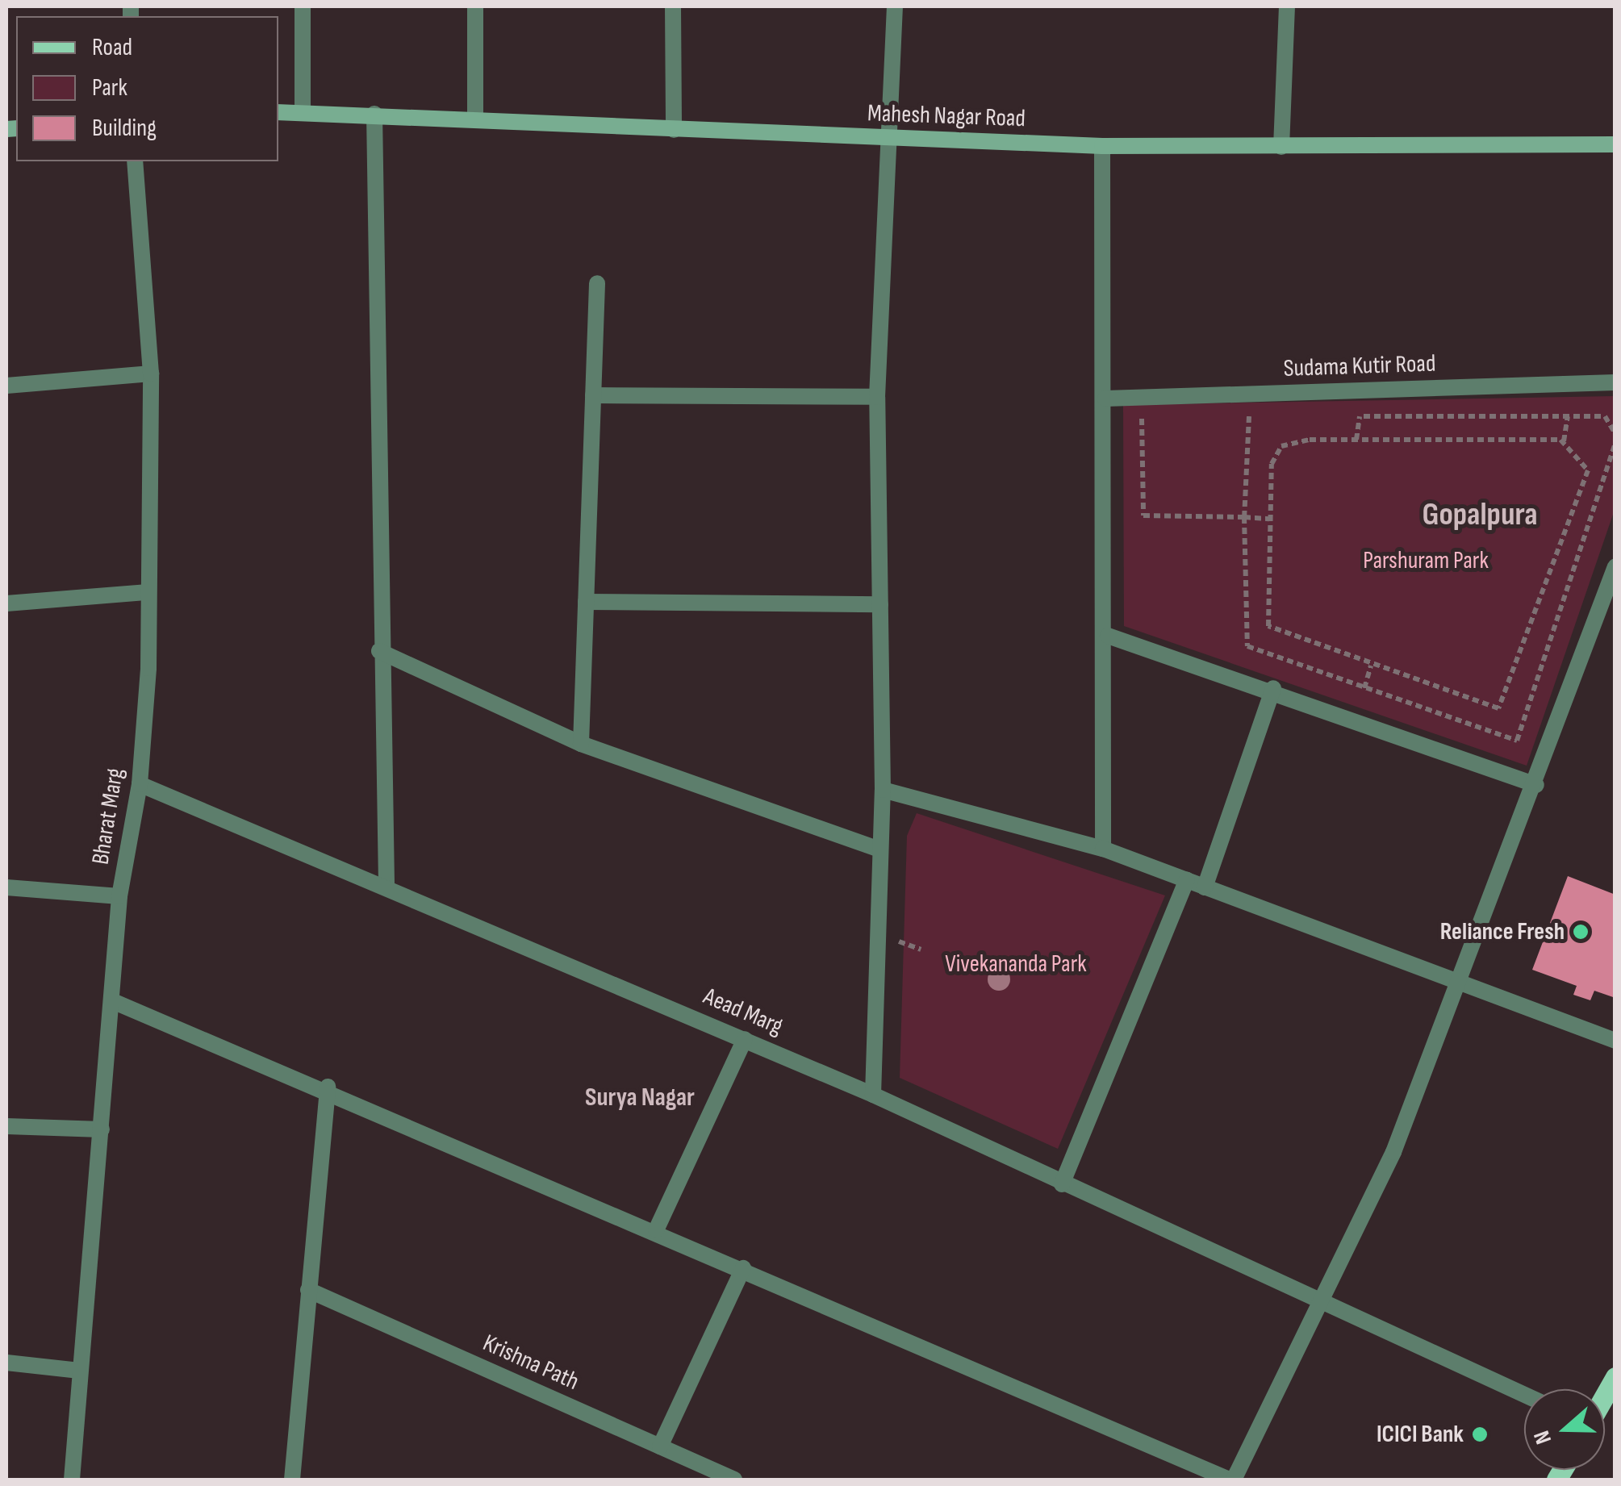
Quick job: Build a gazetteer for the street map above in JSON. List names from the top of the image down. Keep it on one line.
{"streets":{"street":["Mahesh Nagar Road","Sudama Kutir Road","Bharat Marg","Aead Marg","Krishna Path"]},"crossings":[["Bharat Marg","Aead Marg"]],"districts":["Gopalpura","Surya Nagar"],"parks":["Parshuram Park","Vivekananda Park"],"places":["Reliance Fresh","ICICI Bank"],"legend":["Road","Park","Building"],"north":"left"}
